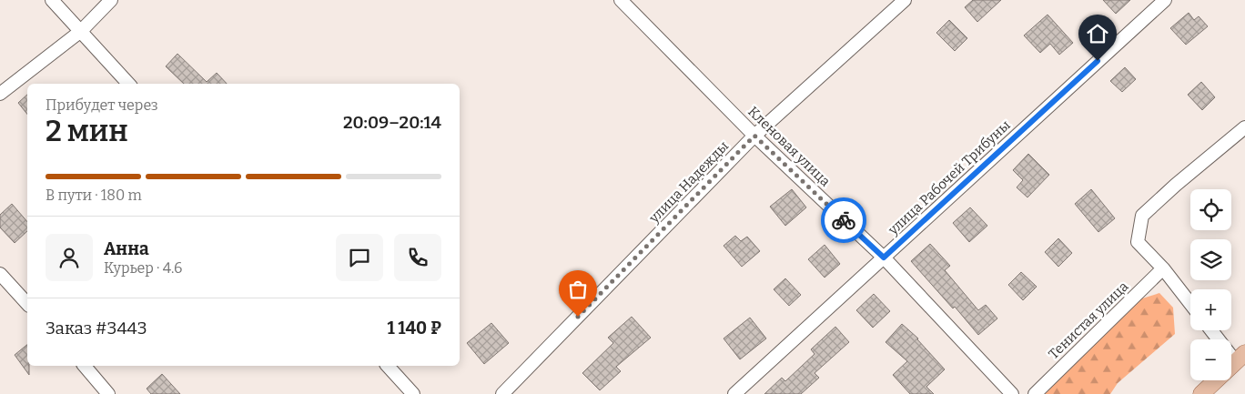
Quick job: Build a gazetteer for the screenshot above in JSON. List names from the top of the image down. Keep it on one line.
{"streets":{"street":["Кленовая улица","улица Рабочей Трибуны","улица Надежды","Тенистая улица"]},"crossings":[["Кленовая улица","улица Рабочей Трибуны"],["Кленовая улица","улица Надежды"]],"page":{"heading":["2 мин","Прибудет через","20:09–20:14"],"panel":["Анна","Курьер · 4.6","Заказ #3443","1 140 ₽"],"bar":"В пути · 180 m","map_buttons":["+","−"]}}
